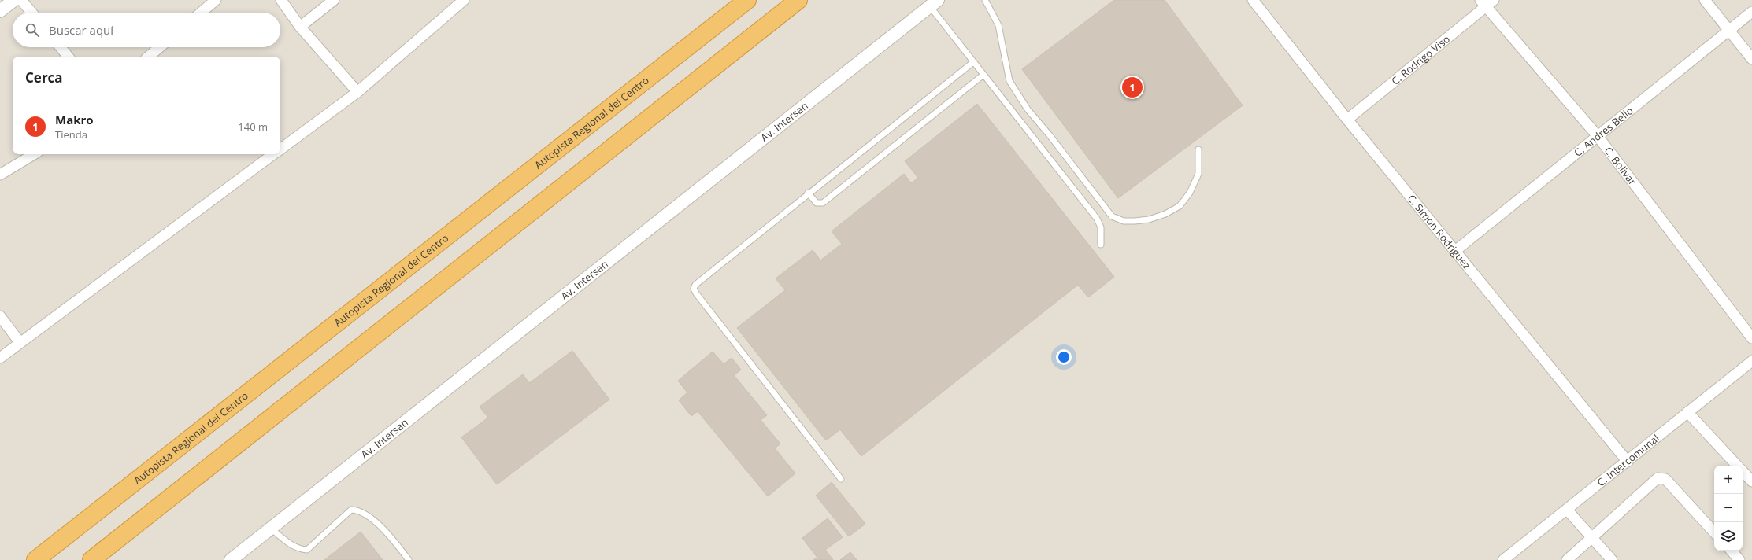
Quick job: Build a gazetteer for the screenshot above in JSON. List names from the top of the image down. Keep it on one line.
{"streets":{"highway":["Autopista Regional del Centro"],"street":["C. Rodrigo Viso","Av. Intersan","C. Andres Bello","C. Bolivar","C. Simon Rodriguez","C. Intercomunal"]},"crossings":[["C. Rodrigo Viso","C. Bolivar"],["C. Rodrigo Viso","C. Simon Rodriguez"],["C. Andres Bello","C. Bolivar"],["C. Andres Bello","C. Simon Rodriguez"],["C. Simon Rodriguez","C. Intercomunal"]],"page":{"search":"Buscar aquí","heading":"Cerca","pins":"1","list":[{"mark":"1","name":"Makro","note":"Tienda","value":"140 m"}],"map_buttons":["+","−"]}}
